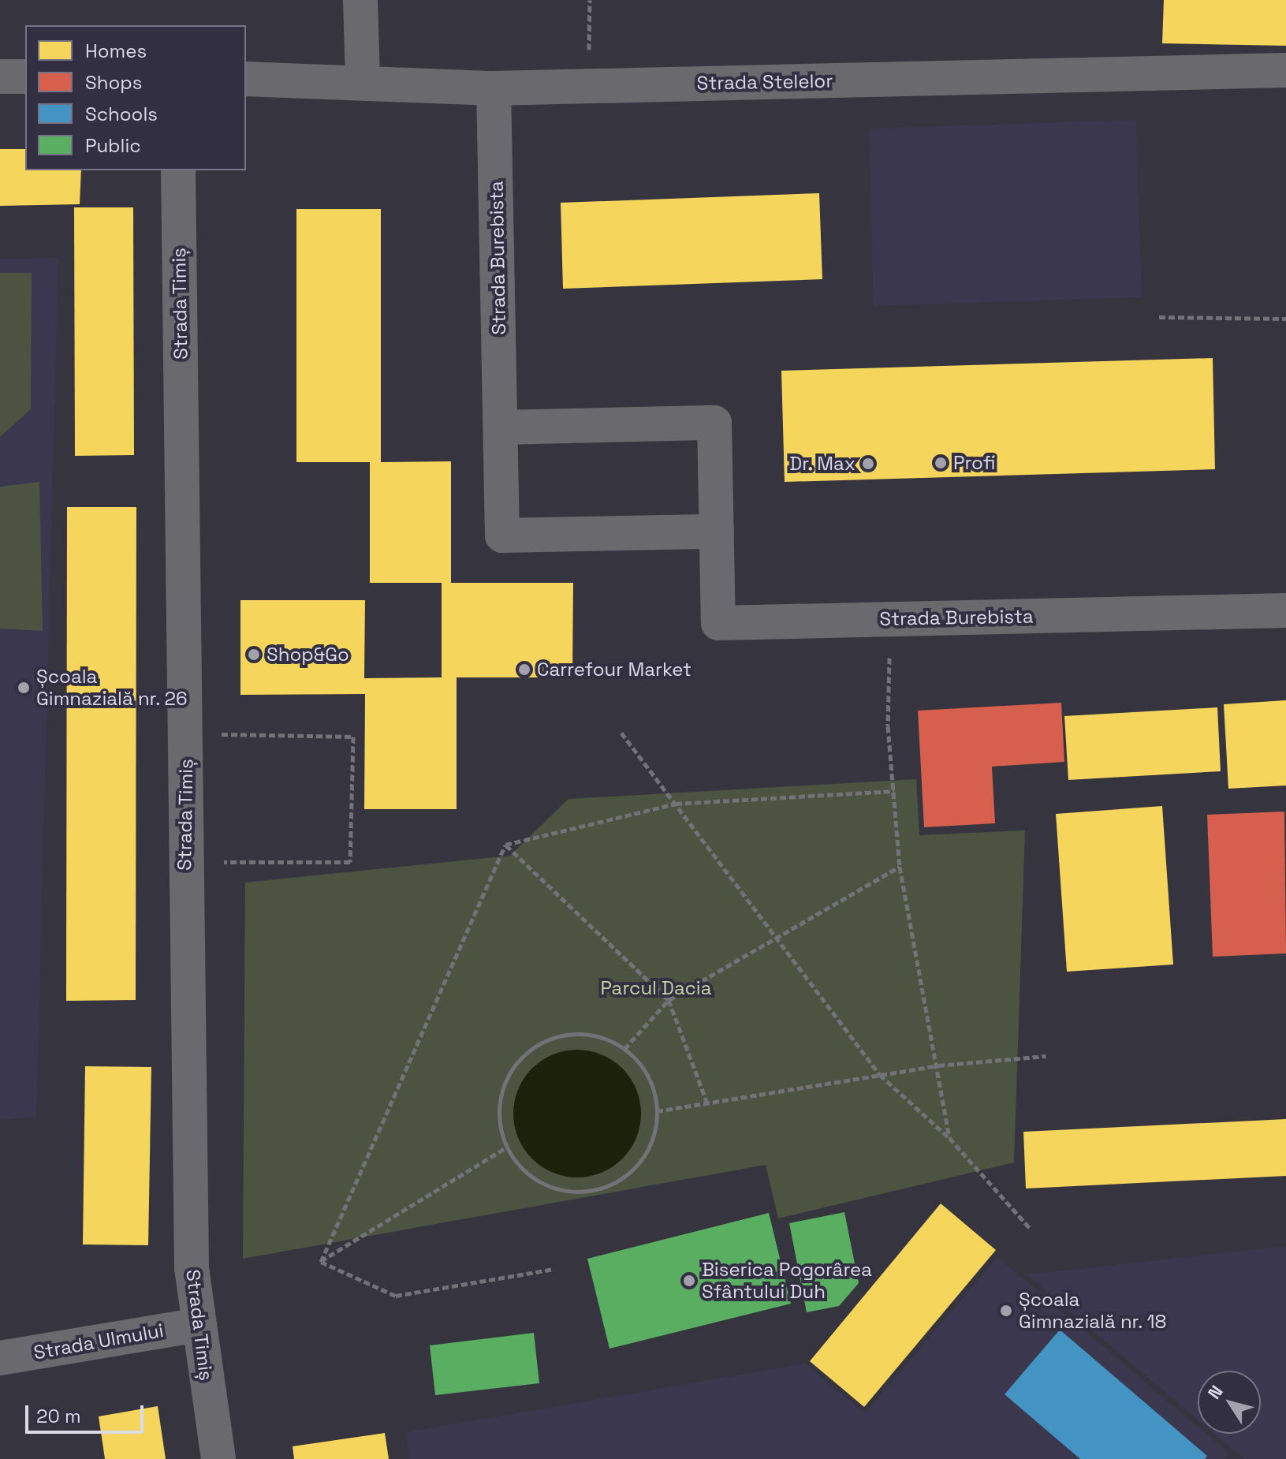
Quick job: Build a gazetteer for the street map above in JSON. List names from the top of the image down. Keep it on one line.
{"streets":{"street":["Strada Stelelor","Strada Burebista","Strada Timiș","Strada Ulmului"]},"crossings":[["Strada Stelelor","Strada Burebista"],["Strada Timiș","Strada Ulmului"]],"parks":["Parcul Dacia"],"places":["Profi","Dr. Max","Shop&Go","Carrefour Market","Școala Gimnazială nr. 26","Biserica Pogorârea Sfântului Duh","Școala Gimnazială nr. 18"],"legend":["Homes","Shops","Schools","Public"],"scale_bar":"20 m","north":"top left"}
